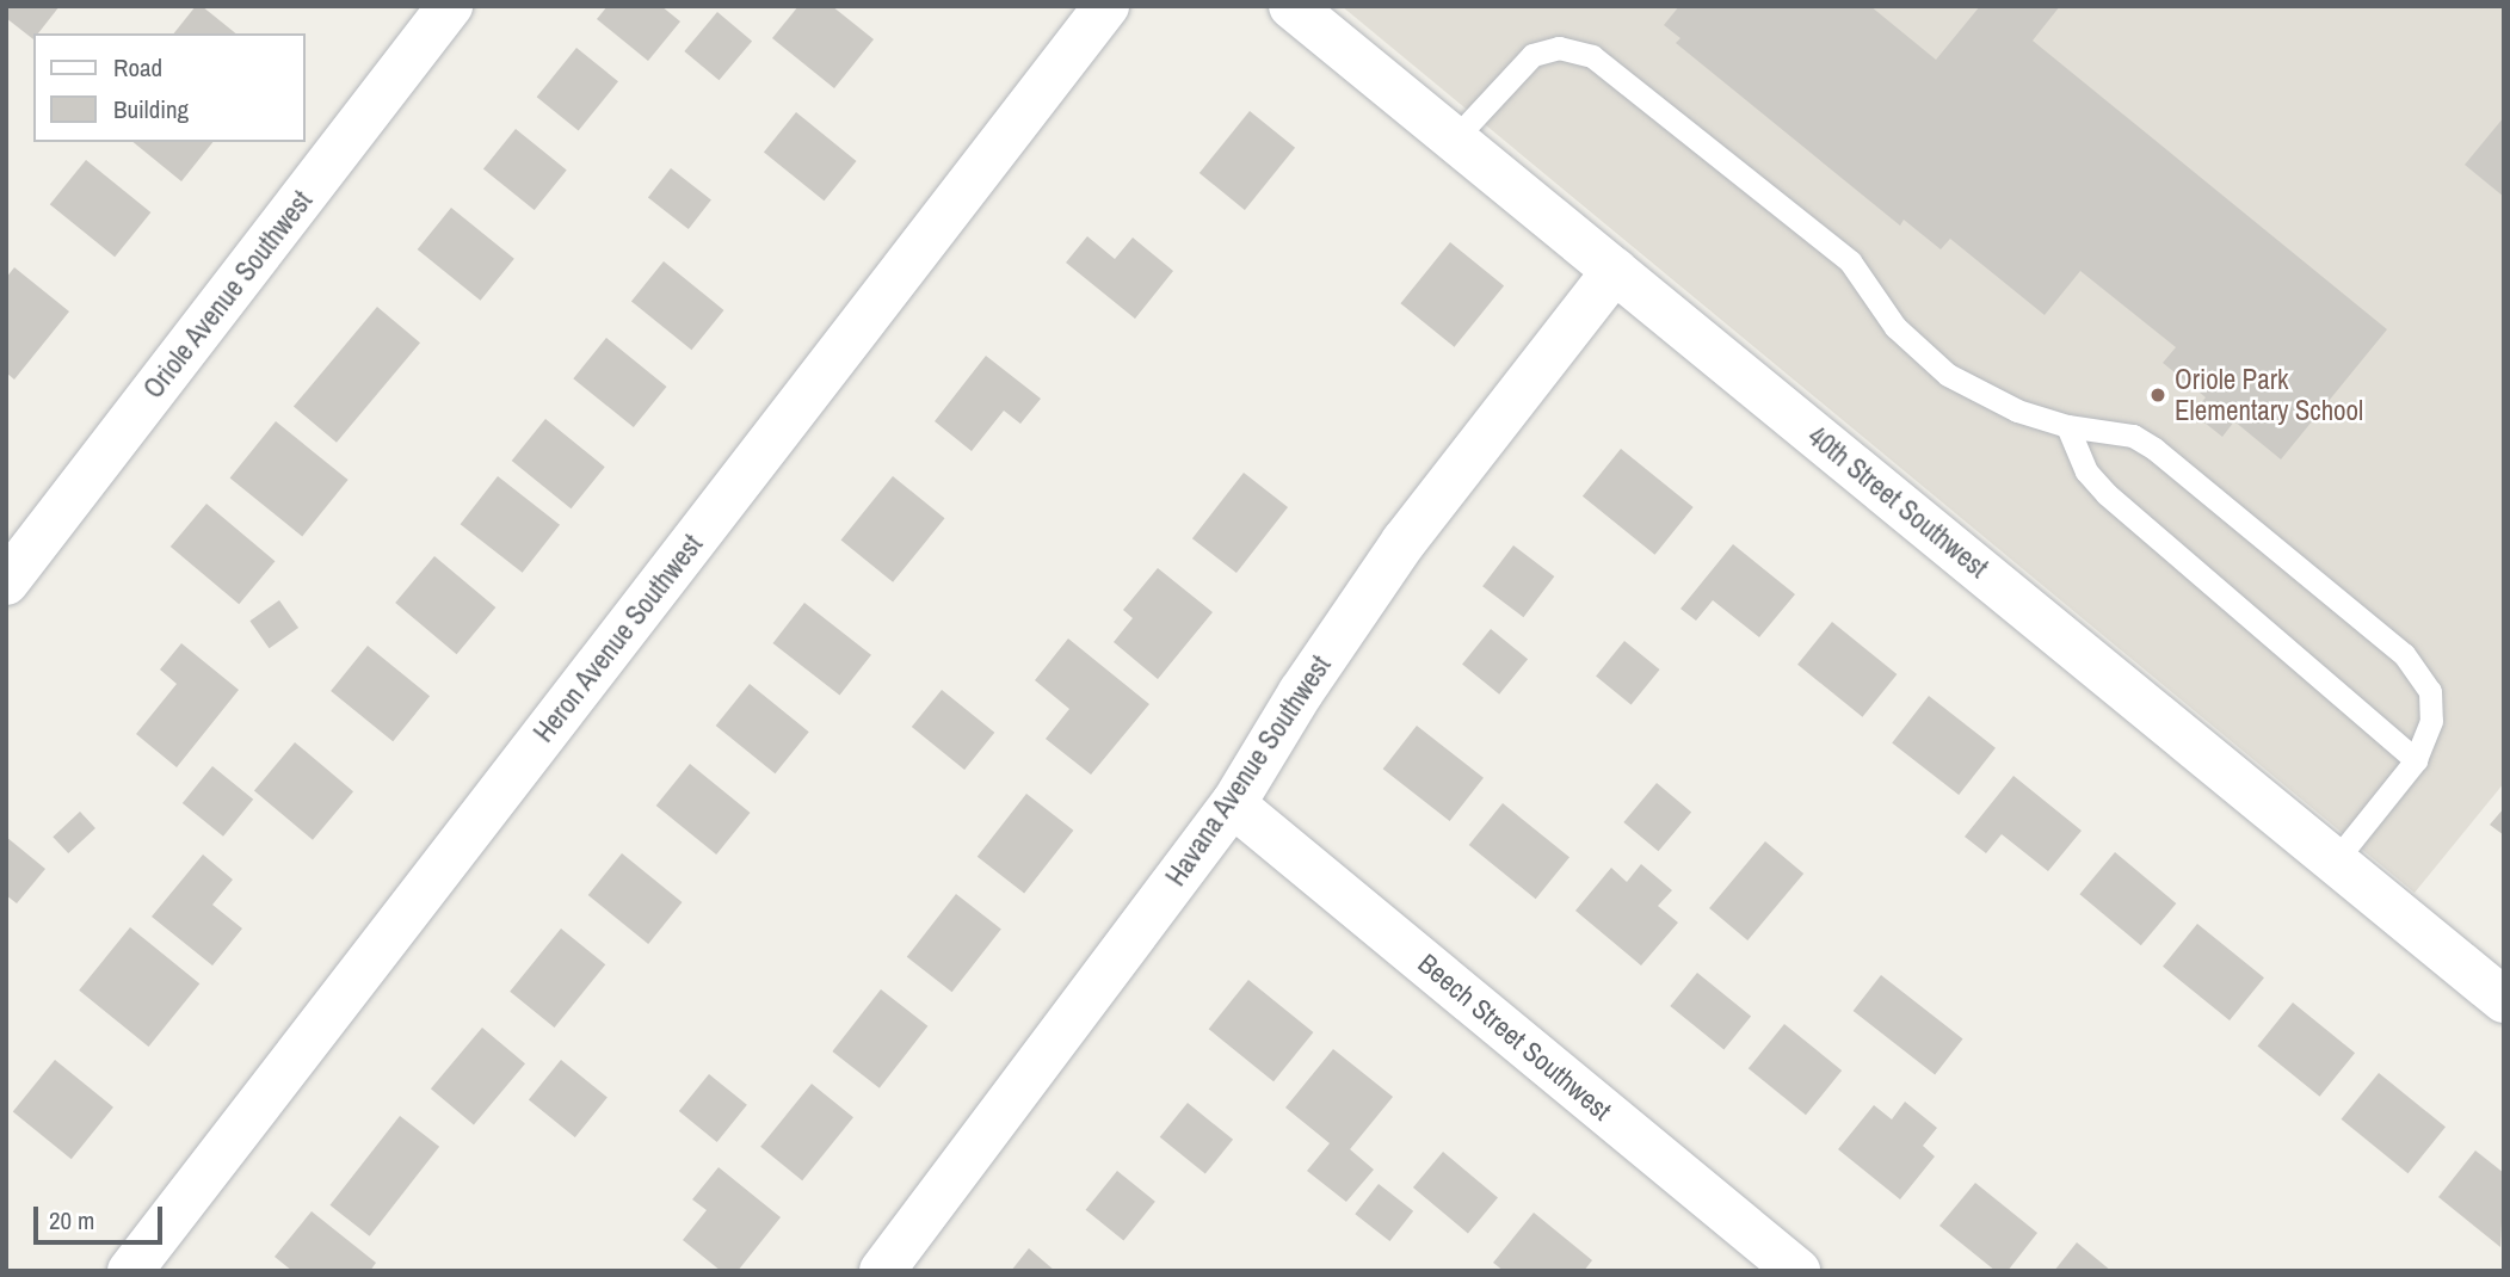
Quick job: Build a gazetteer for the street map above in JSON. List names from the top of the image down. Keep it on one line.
{"streets":{"street":["Oriole Avenue Southwest","40th Street Southwest","Heron Avenue Southwest","Havana Avenue Southwest","Beech Street Southwest"]},"crossings":[["40th Street Southwest","Havana Avenue Southwest"],["Havana Avenue Southwest","Beech Street Southwest"]],"places":["Oriole Park Elementary School"],"legend":["Road","Building"],"scale_bar":"20 m"}
